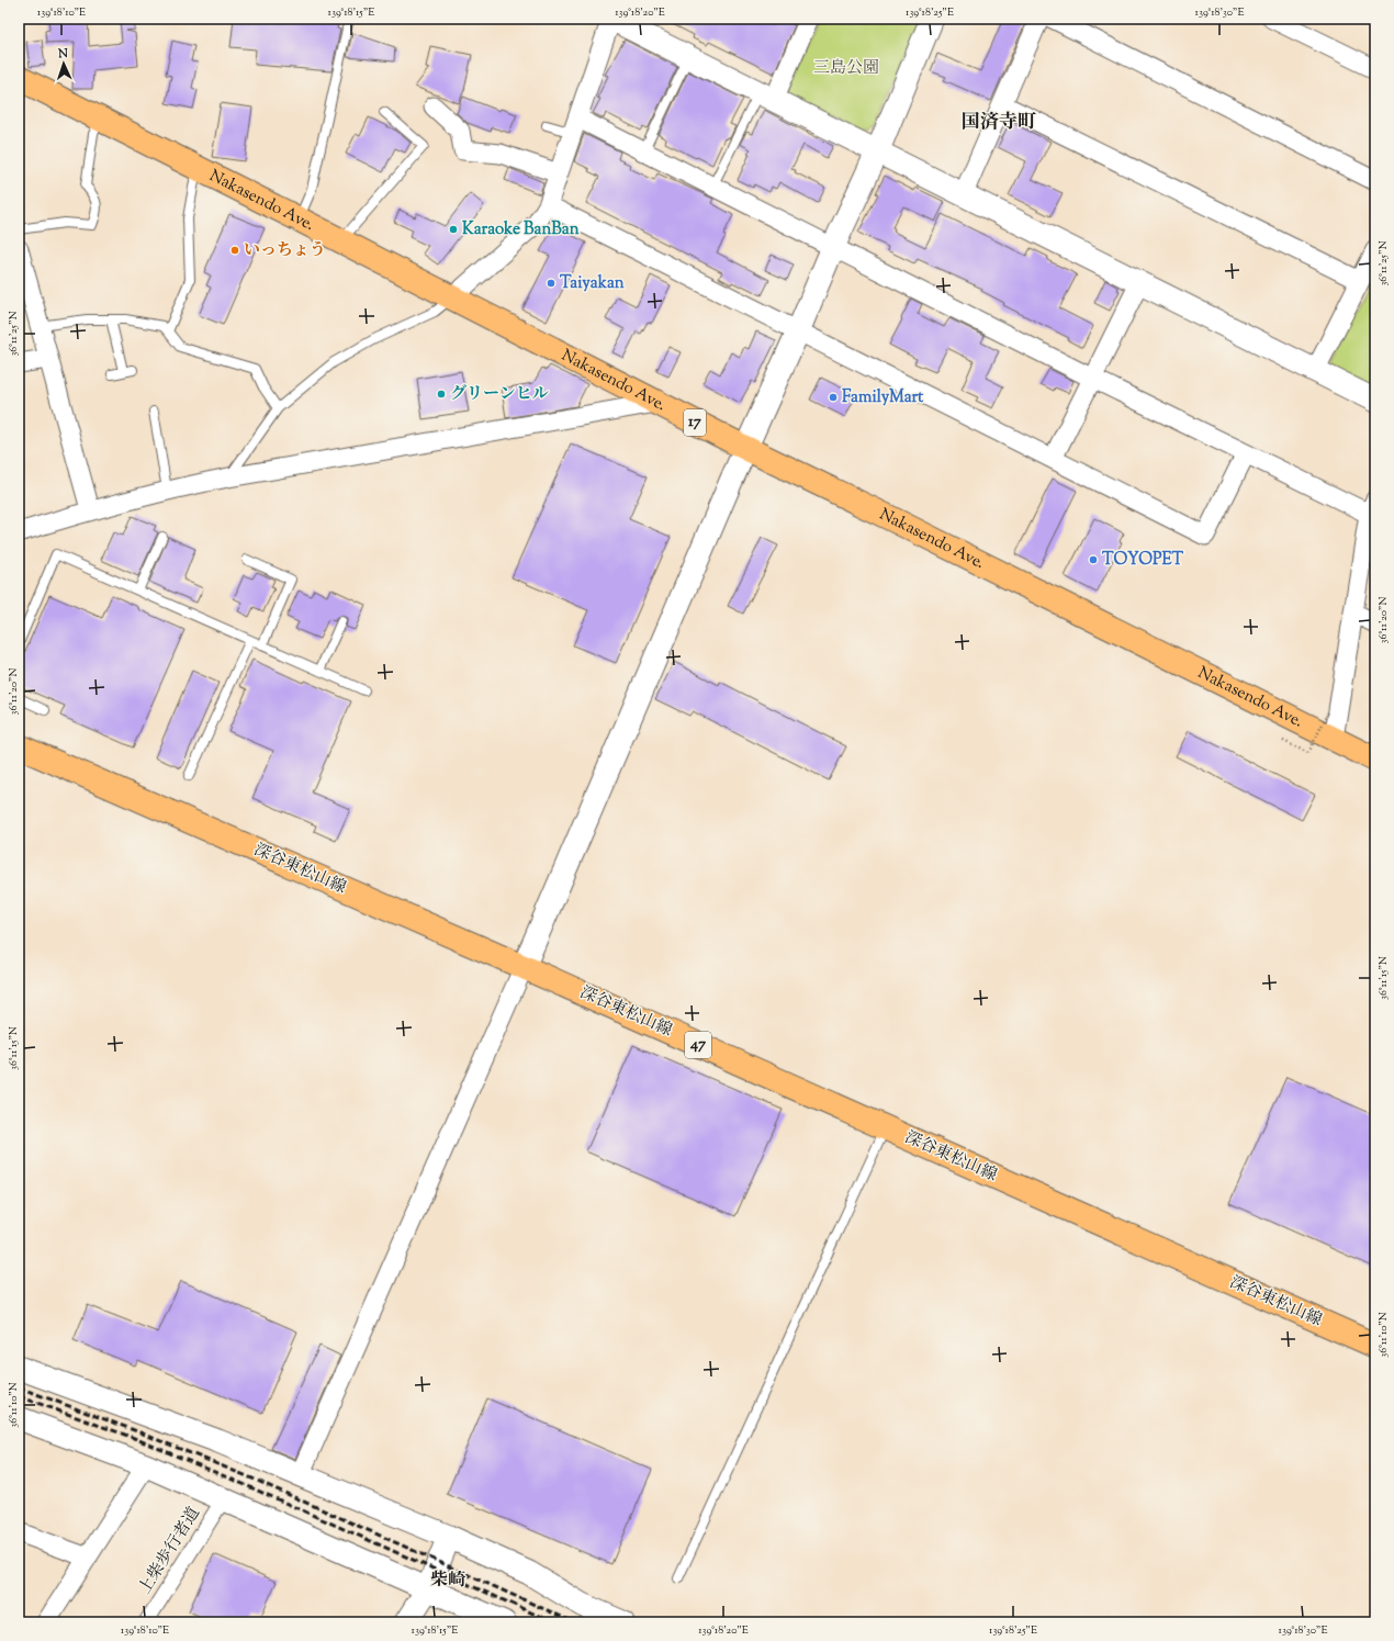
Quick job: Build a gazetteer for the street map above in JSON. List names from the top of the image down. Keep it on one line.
{"streets":{"main road":["Nakasendo Ave.","17","深谷東松山線","47"],"street":["上柴歩行者道"]},"districts":["国済寺町","柴崎"],"parks":["三島公園"],"places":["Karaoke BanBan","いっちょう","Taiyakan","グリーンヒル","FamilyMart","TOYOPET"],"north":"top","coordinates":["139°18'10\"E","139°18'15\"E","139°18'20\"E","139°18'25\"E","139°18'30\"E","36°11'25\"N","36°11'20\"N","36°11'15\"N","36°11'10\"N"]}
